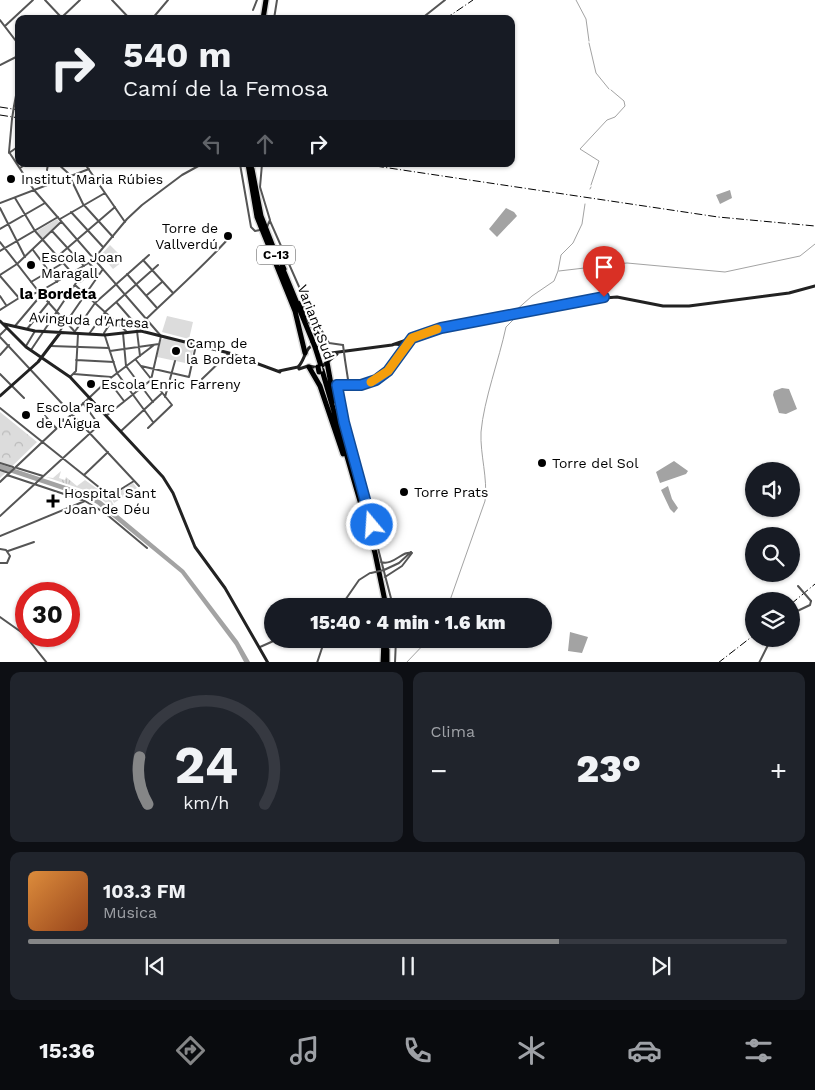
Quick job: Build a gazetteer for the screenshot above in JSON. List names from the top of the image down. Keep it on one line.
{"streets":{"highway":["C-13","Variant Sud"],"main road":["Avinguda d'Artesa"]},"crossings":[["C-13","Variant Sud"]],"districts":["la Bordeta"],"places":{"other":["Institut Maria Rúbies","Torre de Vallverdú","Escola Joan Maragall","Camp de la Bordeta","Escola Enric Farreny","Escola Parc de l'Aigua","Torre del Sol","Torre Prats"],"health":["Hospital Sant Joan de Déu"]},"page":{"turn":["540 m","Camí de la Femosa"],"limit":"30","trip":"15:40 · 4 min · 1.6 km","tile":"Clima","heat":["−","23°","+"],"song":["103.3 FM","Música"],"tabs":"15:36","gauge":["24","km/h"]}}
